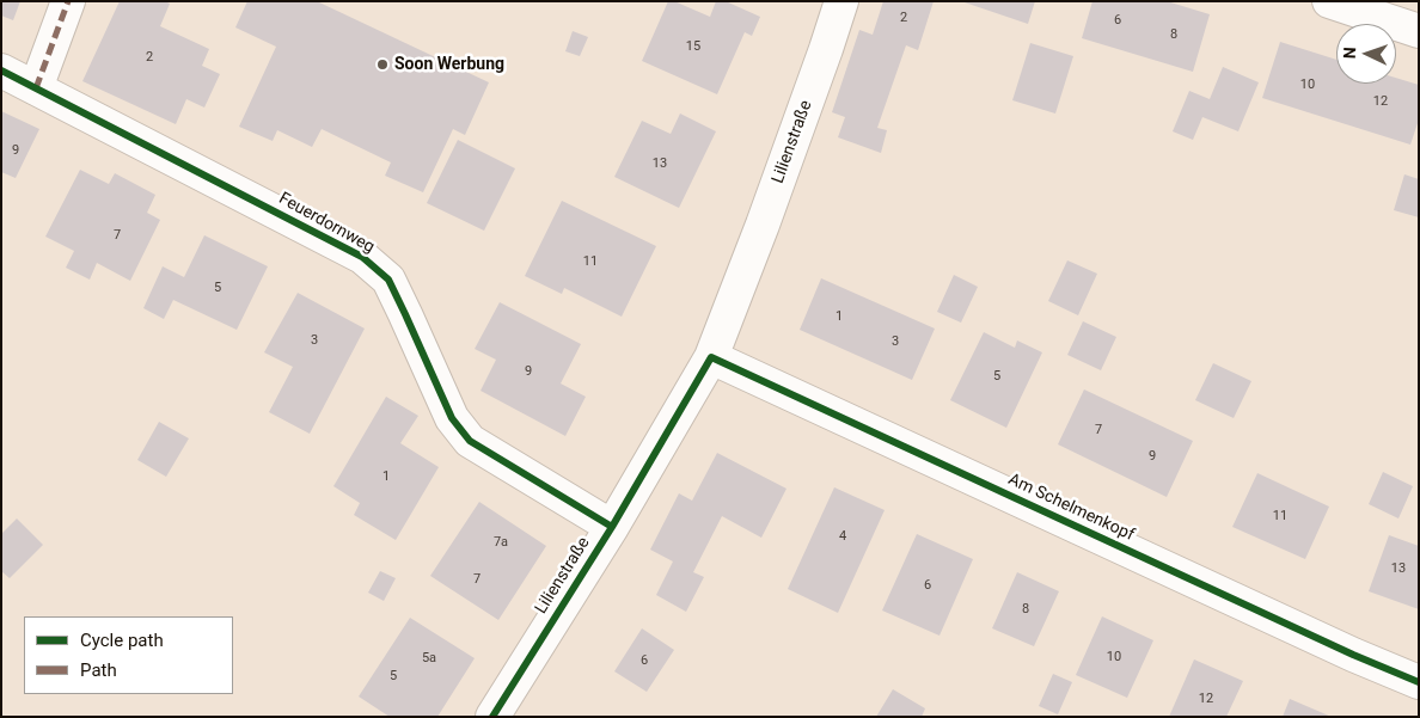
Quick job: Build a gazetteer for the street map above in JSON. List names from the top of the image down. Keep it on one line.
{"streets":{"street":["Lilienstraße","Feuerdornweg","Am Schelmenkopf"]},"crossings":[["Lilienstraße","Feuerdornweg"],["Lilienstraße","Am Schelmenkopf"]],"places":["Soon Werbung"],"house_numbers":["2","6","8","15","2","10","12","9","13","7","11","5","1","3","3","9","5","7","9","1","11","4","7a","13","7","6","8","10","5a","6","5","12"],"legend":["Cycle path","Path"],"north":"left"}
